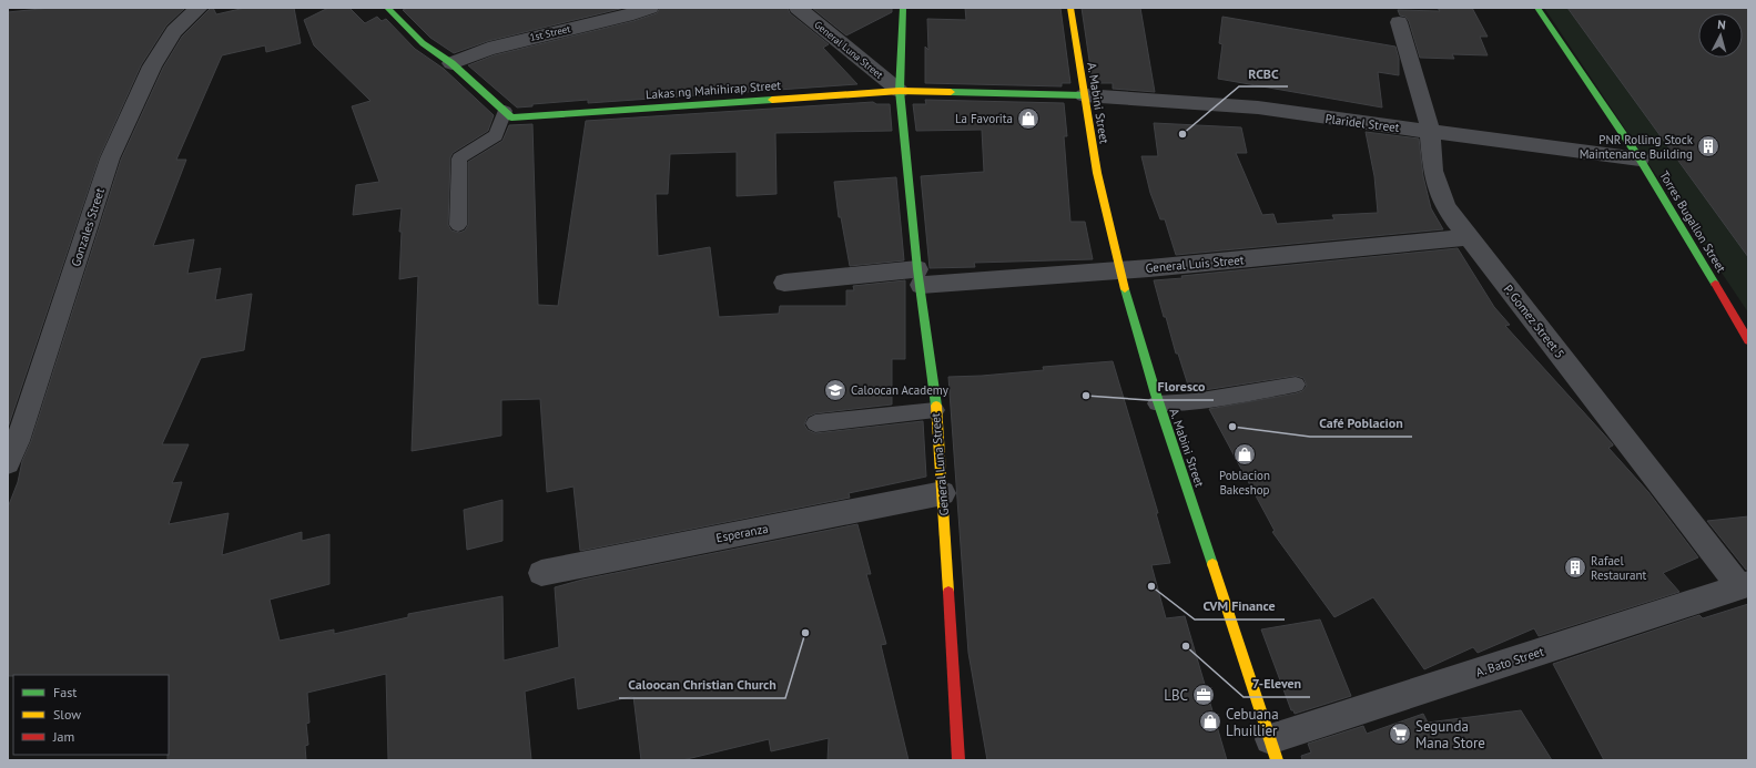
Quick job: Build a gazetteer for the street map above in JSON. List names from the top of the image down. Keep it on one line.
{"streets":{"street":["1st Street","General Luna Street","Lakas ng Mahihirap Street","A. Mabini Street","Plaridel Street","Torres Bugallon Street","Gonzales Street","General Luis Street","P. Gomez Street 5","Esperanza","A. Bato Street"]},"crossings":[["1st Street","Lakas ng Mahihirap Street"],["General Luna Street","Lakas ng Mahihirap Street"],["General Luna Street","General Luis Street"],["General Luna Street","Esperanza"],["Lakas ng Mahihirap Street","A. Mabini Street"],["Lakas ng Mahihirap Street","Plaridel Street"],["A. Mabini Street","Plaridel Street"],["A. Mabini Street","General Luis Street"],["A. Mabini Street","A. Bato Street"],["Plaridel Street","Torres Bugallon Street"],["Plaridel Street","P. Gomez Street 5"],["General Luis Street","P. Gomez Street 5"],["P. Gomez Street 5","A. Bato Street"]],"places":{"shop":["La Favorita","Poblacion Bakeshop","Cebuana Lhuillier"],"other":["RCBC","Floresco","Café Poblacion","CVM Finance","Caloocan Christian Church","7-Eleven"],"building":["PNR Rolling Stock Maintenance Building","Rafael Restaurant"],"school or university":["Caloocan Academy"],"office":["LBC"],"supermarket":["Segunda Mana Store"]},"legend":["Fast","Slow","Jam"],"north":"top"}
